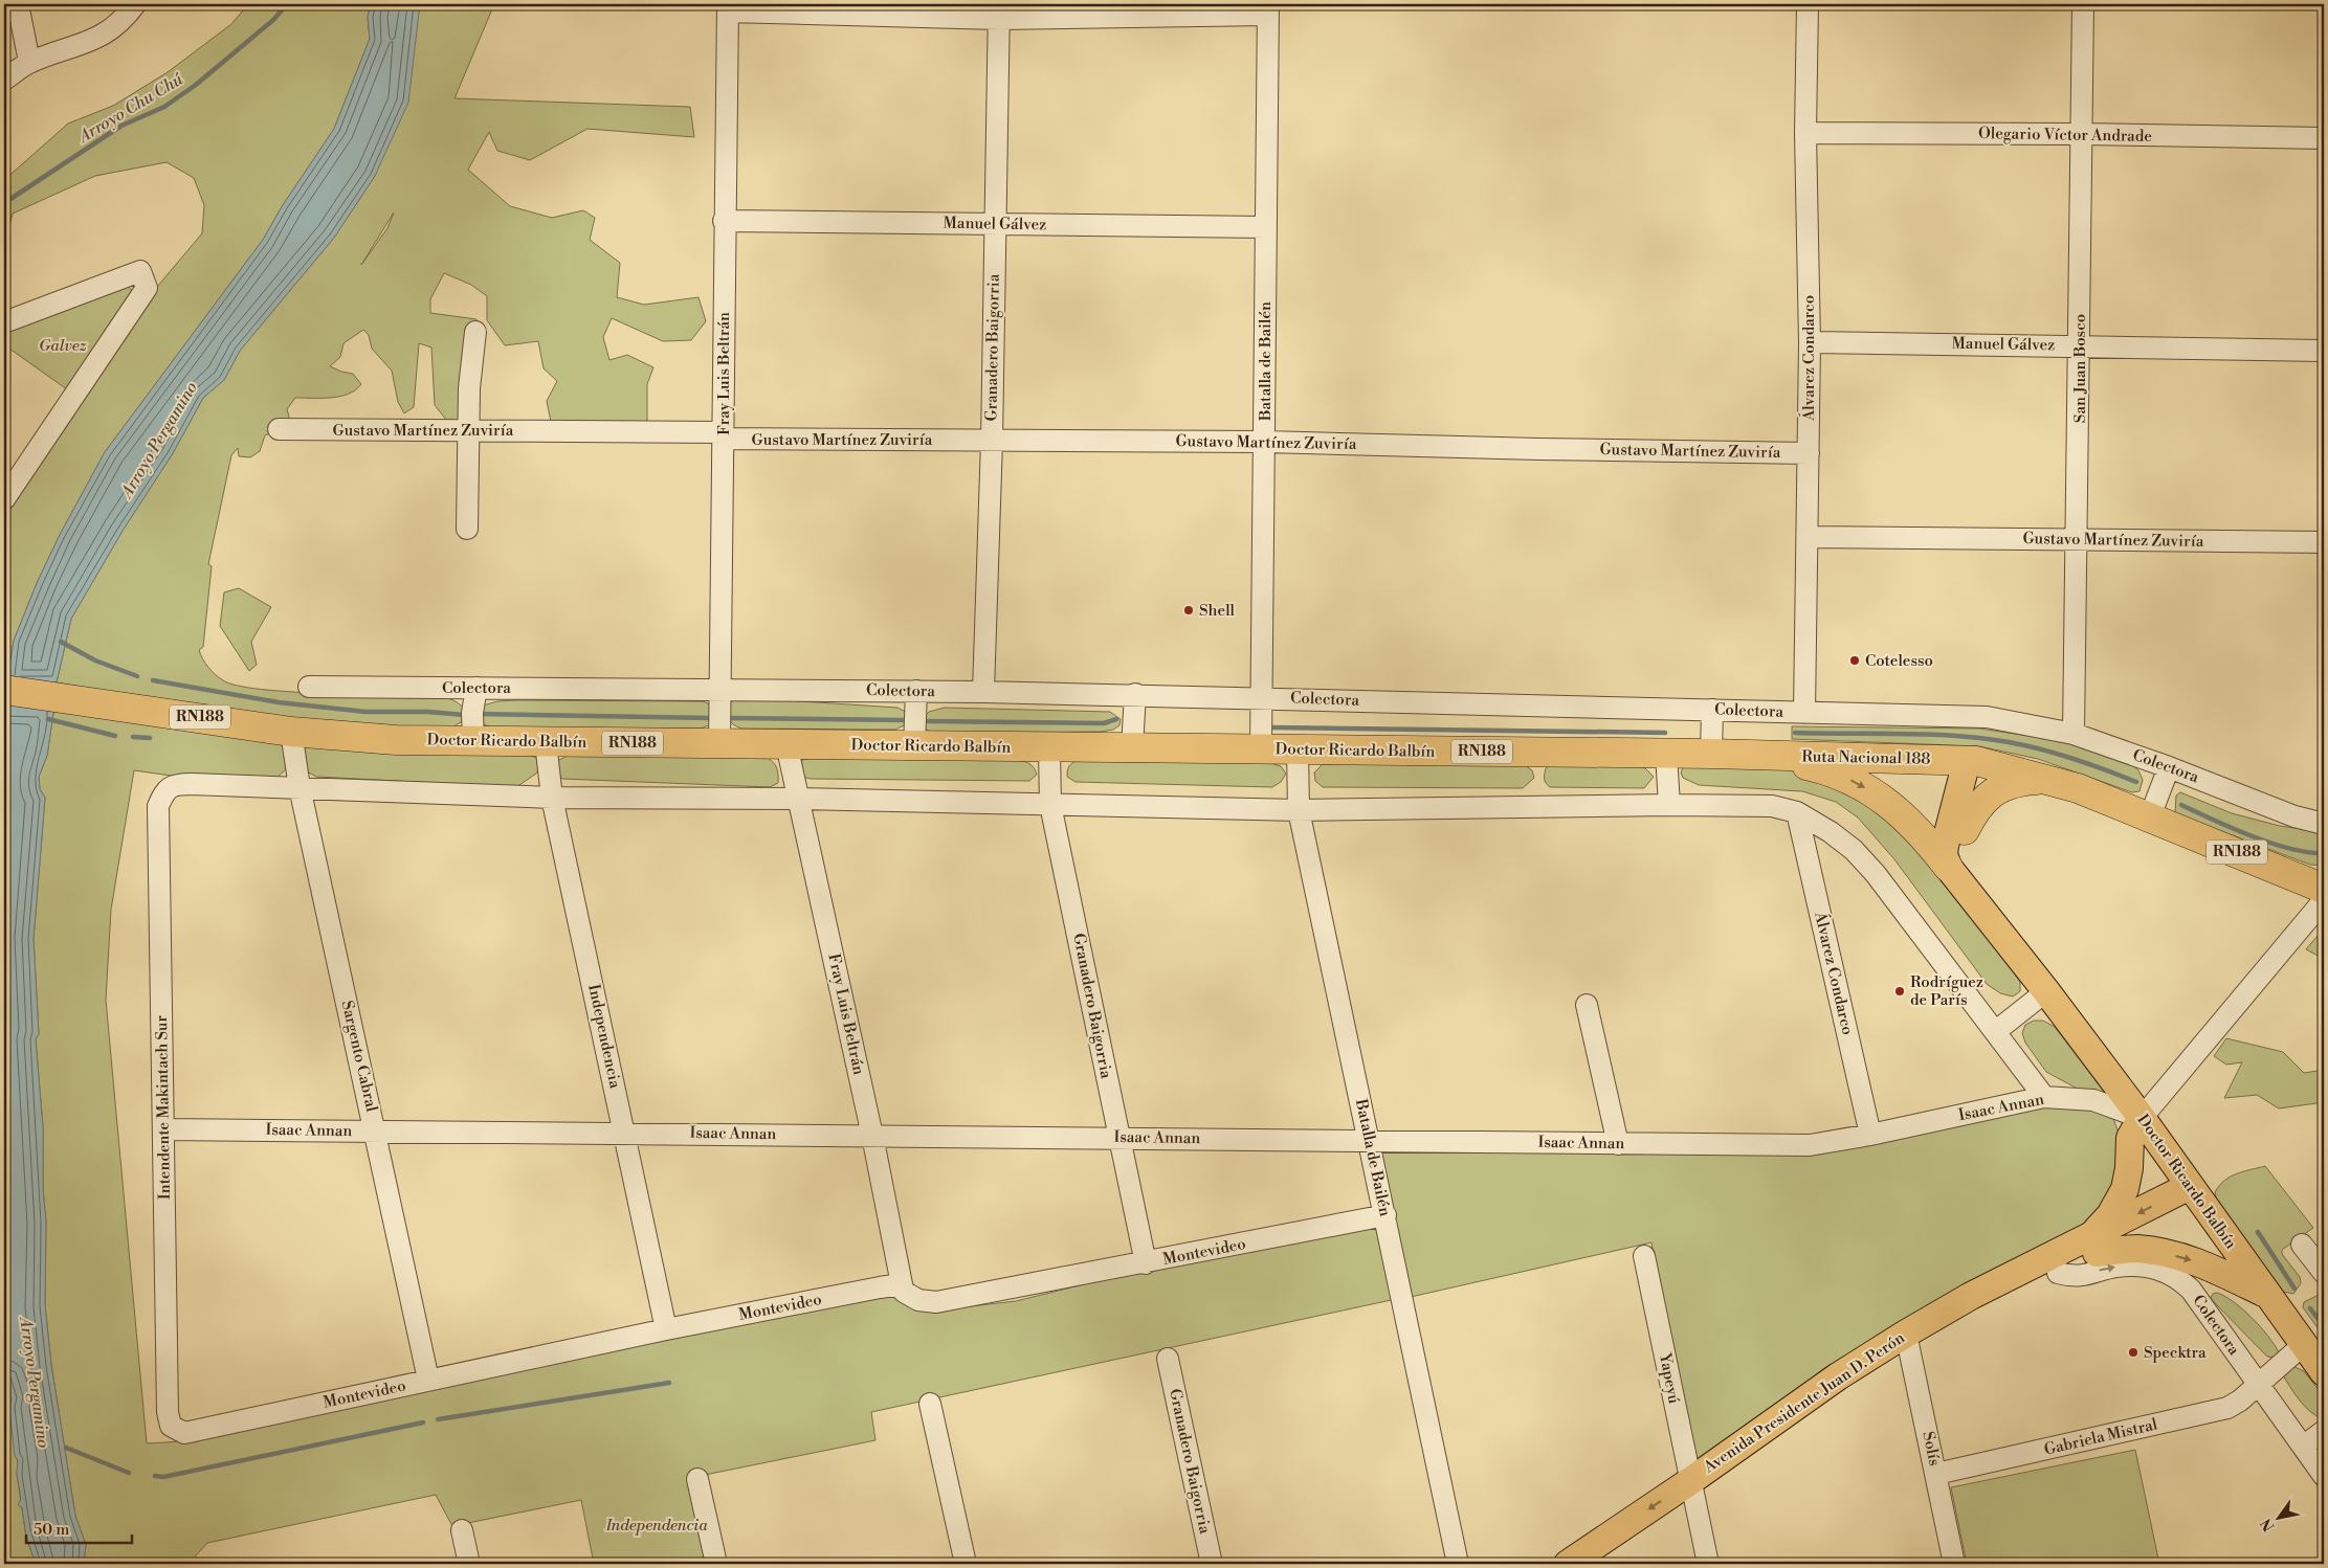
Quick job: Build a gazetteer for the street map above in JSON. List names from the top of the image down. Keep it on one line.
{"streets":{"highway":["RN188","Doctor Ricardo Balbín","Ruta Nacional 188"],"main road":["Avenida Presidente Juan D. Perón"],"street":["Olegario Víctor Andrade","Manuel Gálvez","Granadero Baigorria","Álvarez Condarco","Batalla de Bailén","San Juan Bosco","Fray Luis Beltrán","Gustavo Martínez Zuviría","Colectora","Independencia","Sargento Cabral","Intendente Makintach Sur","Isaac Annan","Montevideo","Yapeyú","Gabriela Mistral","Solís"]},"crossings":[["Olegario Víctor Andrade","Álvarez Condarco"],["Olegario Víctor Andrade","San Juan Bosco"],["Manuel Gálvez","Granadero Baigorria"],["Manuel Gálvez","Álvarez Condarco"],["Manuel Gálvez","Batalla de Bailén"],["Manuel Gálvez","San Juan Bosco"],["Manuel Gálvez","Fray Luis Beltrán"],["Granadero Baigorria","Gustavo Martínez Zuviría"],["Granadero Baigorria","Colectora"],["Granadero Baigorria","Doctor Ricardo Balbín"],["Granadero Baigorria","Isaac Annan"],["Granadero Baigorria","Montevideo"],["Álvarez Condarco","Gustavo Martínez Zuviría"],["Álvarez Condarco","Colectora"],["Álvarez Condarco","Isaac Annan"],["Batalla de Bailén","Gustavo Martínez Zuviría"],["Batalla de Bailén","Colectora"],["Batalla de Bailén","Doctor Ricardo Balbín"],["Batalla de Bailén","Isaac Annan"],["Batalla de Bailén","Montevideo"],["San Juan Bosco","Gustavo Martínez Zuviría"],["San Juan Bosco","Colectora"],["Fray Luis Beltrán","Gustavo Martínez Zuviría"],["Fray Luis Beltrán","Colectora"],["Fray Luis Beltrán","Doctor Ricardo Balbín"],["Fray Luis Beltrán","Isaac Annan"],["Fray Luis Beltrán","Montevideo"],["Colectora","Avenida Presidente Juan D. Perón"],["Colectora","Gabriela Mistral"],["RN188","Doctor Ricardo Balbín"],["RN188","Ruta Nacional 188"],["Doctor Ricardo Balbín","Ruta Nacional 188"],["Doctor Ricardo Balbín","Independencia"],["Doctor Ricardo Balbín","Sargento Cabral"],["Doctor Ricardo Balbín","Isaac Annan"],["Doctor Ricardo Balbín","Avenida Presidente Juan D. Perón"],["Doctor Ricardo Balbín","Gabriela Mistral"],["Independencia","Isaac Annan"],["Independencia","Montevideo"],["Sargento Cabral","Intendente Makintach Sur"],["Sargento Cabral","Isaac Annan"],["Sargento Cabral","Montevideo"],["Intendente Makintach Sur","Isaac Annan"],["Intendente Makintach Sur","Montevideo"],["Yapeyú","Avenida Presidente Juan D. Perón"],["Avenida Presidente Juan D. Perón","Solís"],["Gabriela Mistral","Solís"]],"water":["Arroyo Chu Chú","Arroyo Pergamino"],"parks":["Galvez","Independencia"],"places":["Shell","Cotelesso","Rodríguez de París","Specktra"],"scale_bar":"50 m","north":"bottom left"}
